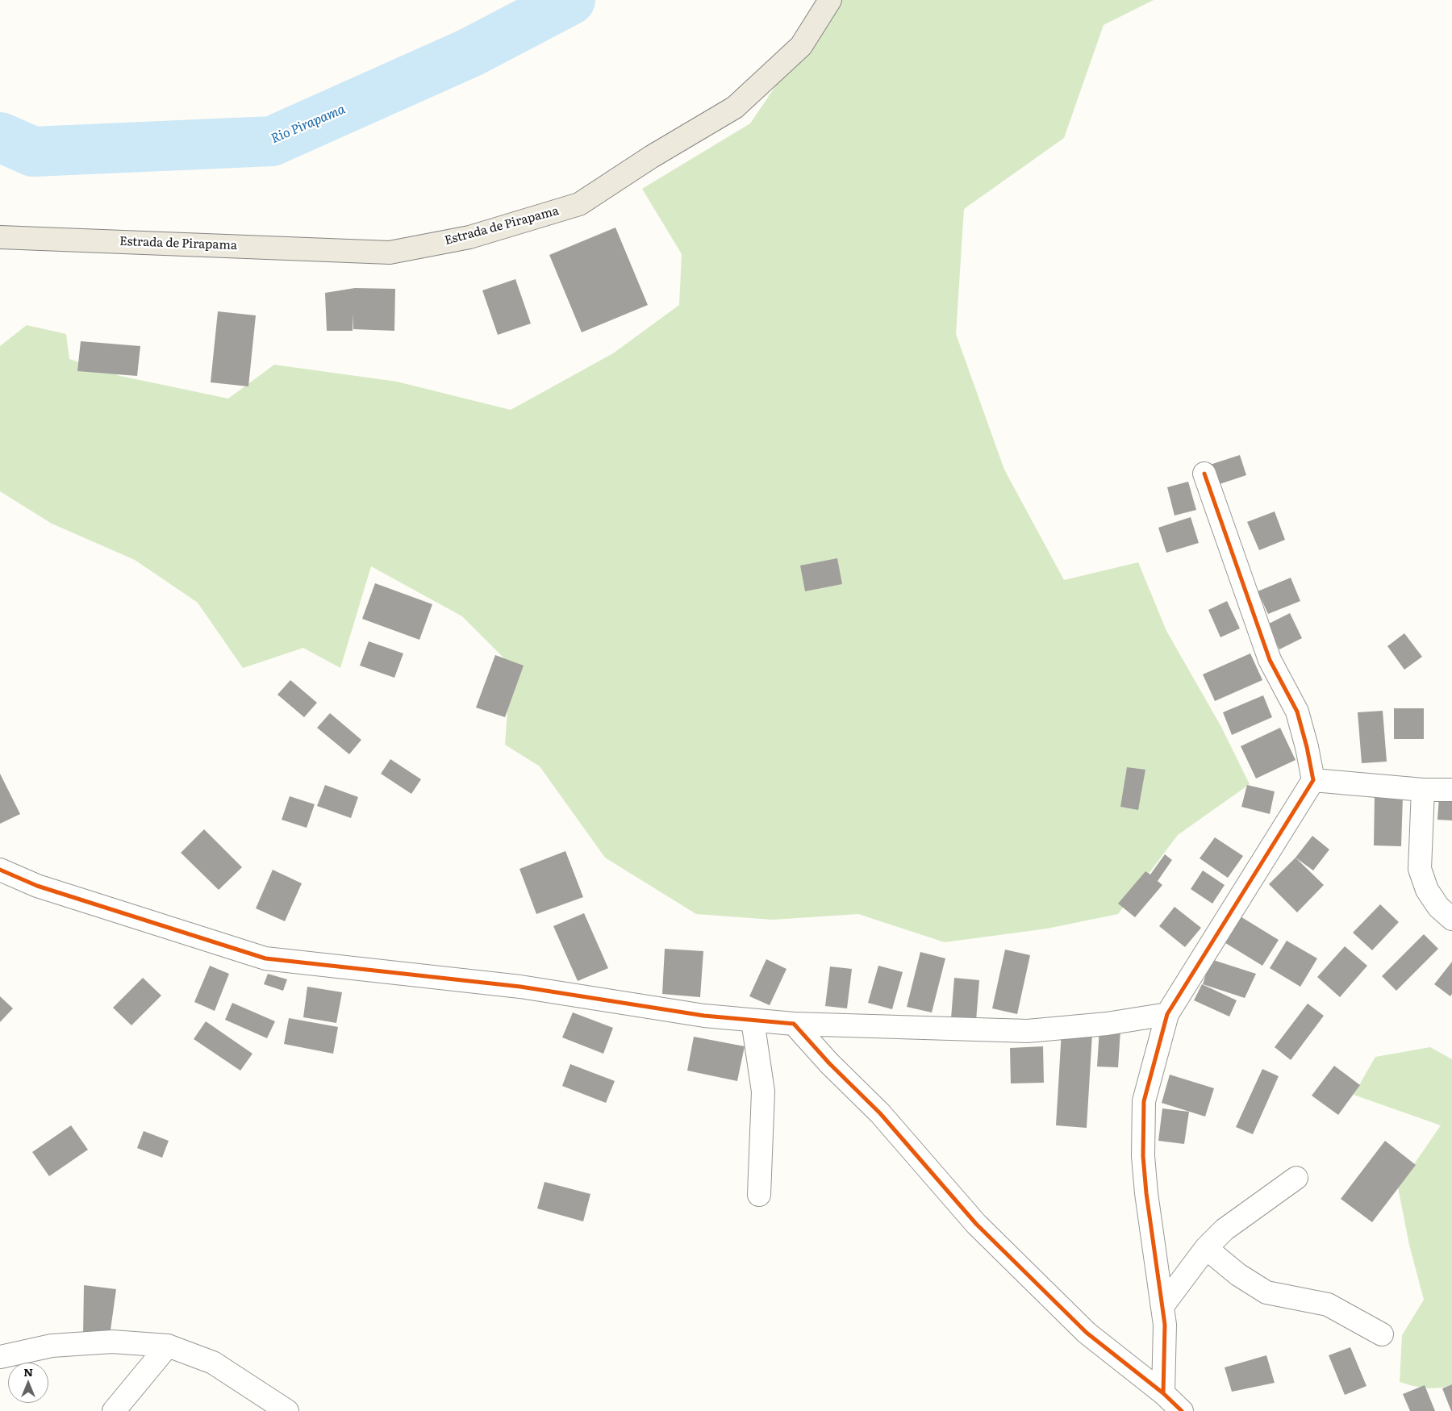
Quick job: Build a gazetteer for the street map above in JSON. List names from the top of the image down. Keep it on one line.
{"streets":{"main road":["Estrada de Pirapama"]},"water":["Rio Pirapama"],"north":"top"}
